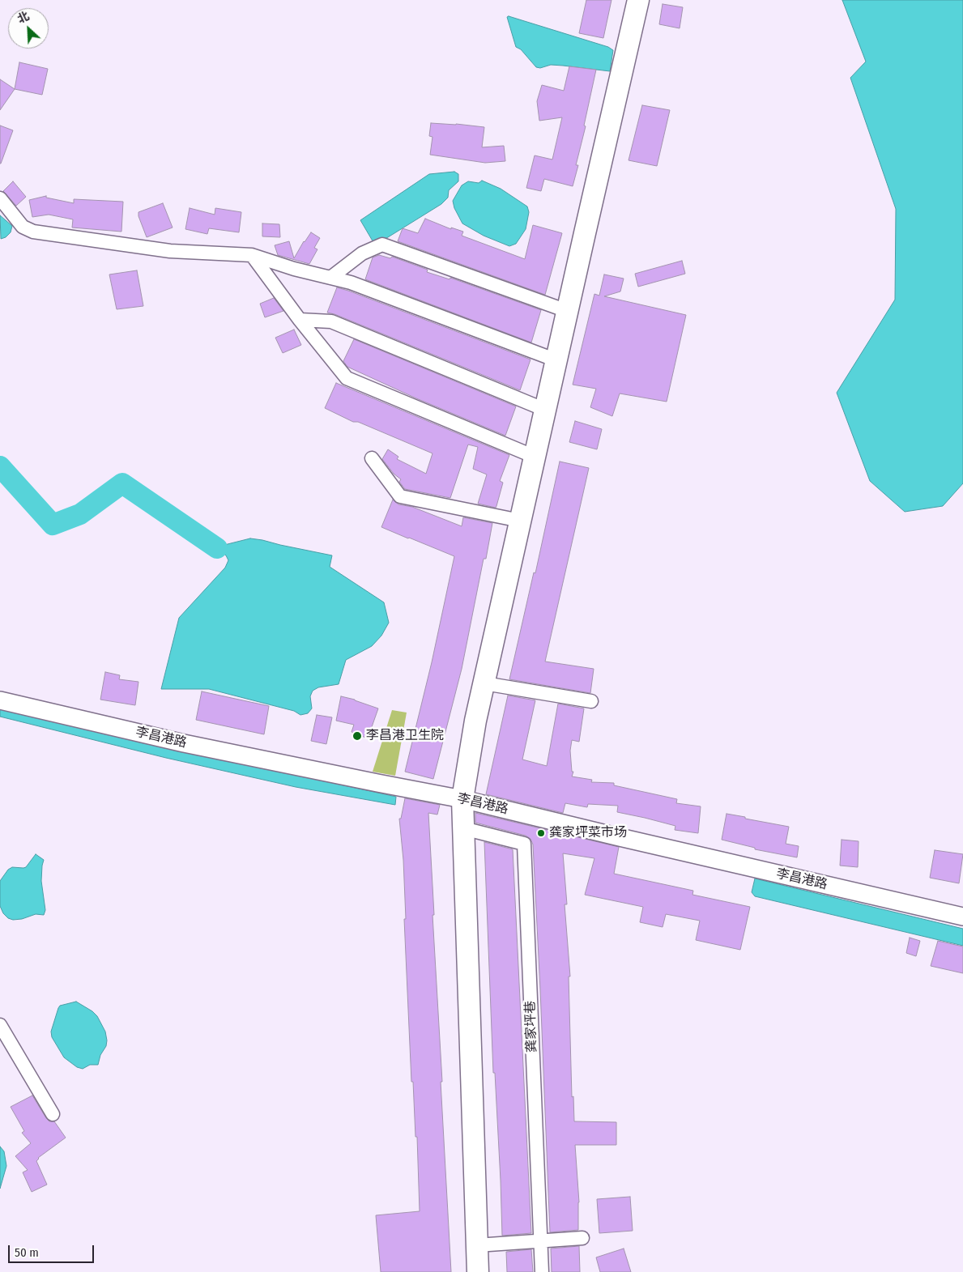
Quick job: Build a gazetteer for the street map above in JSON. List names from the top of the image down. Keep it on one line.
{"streets":{"street":["李昌港路","龚家坪巷"]},"places":["李昌港卫生院","龚家坪菜市场"],"scale_bar":"50 m","north":"top left"}
